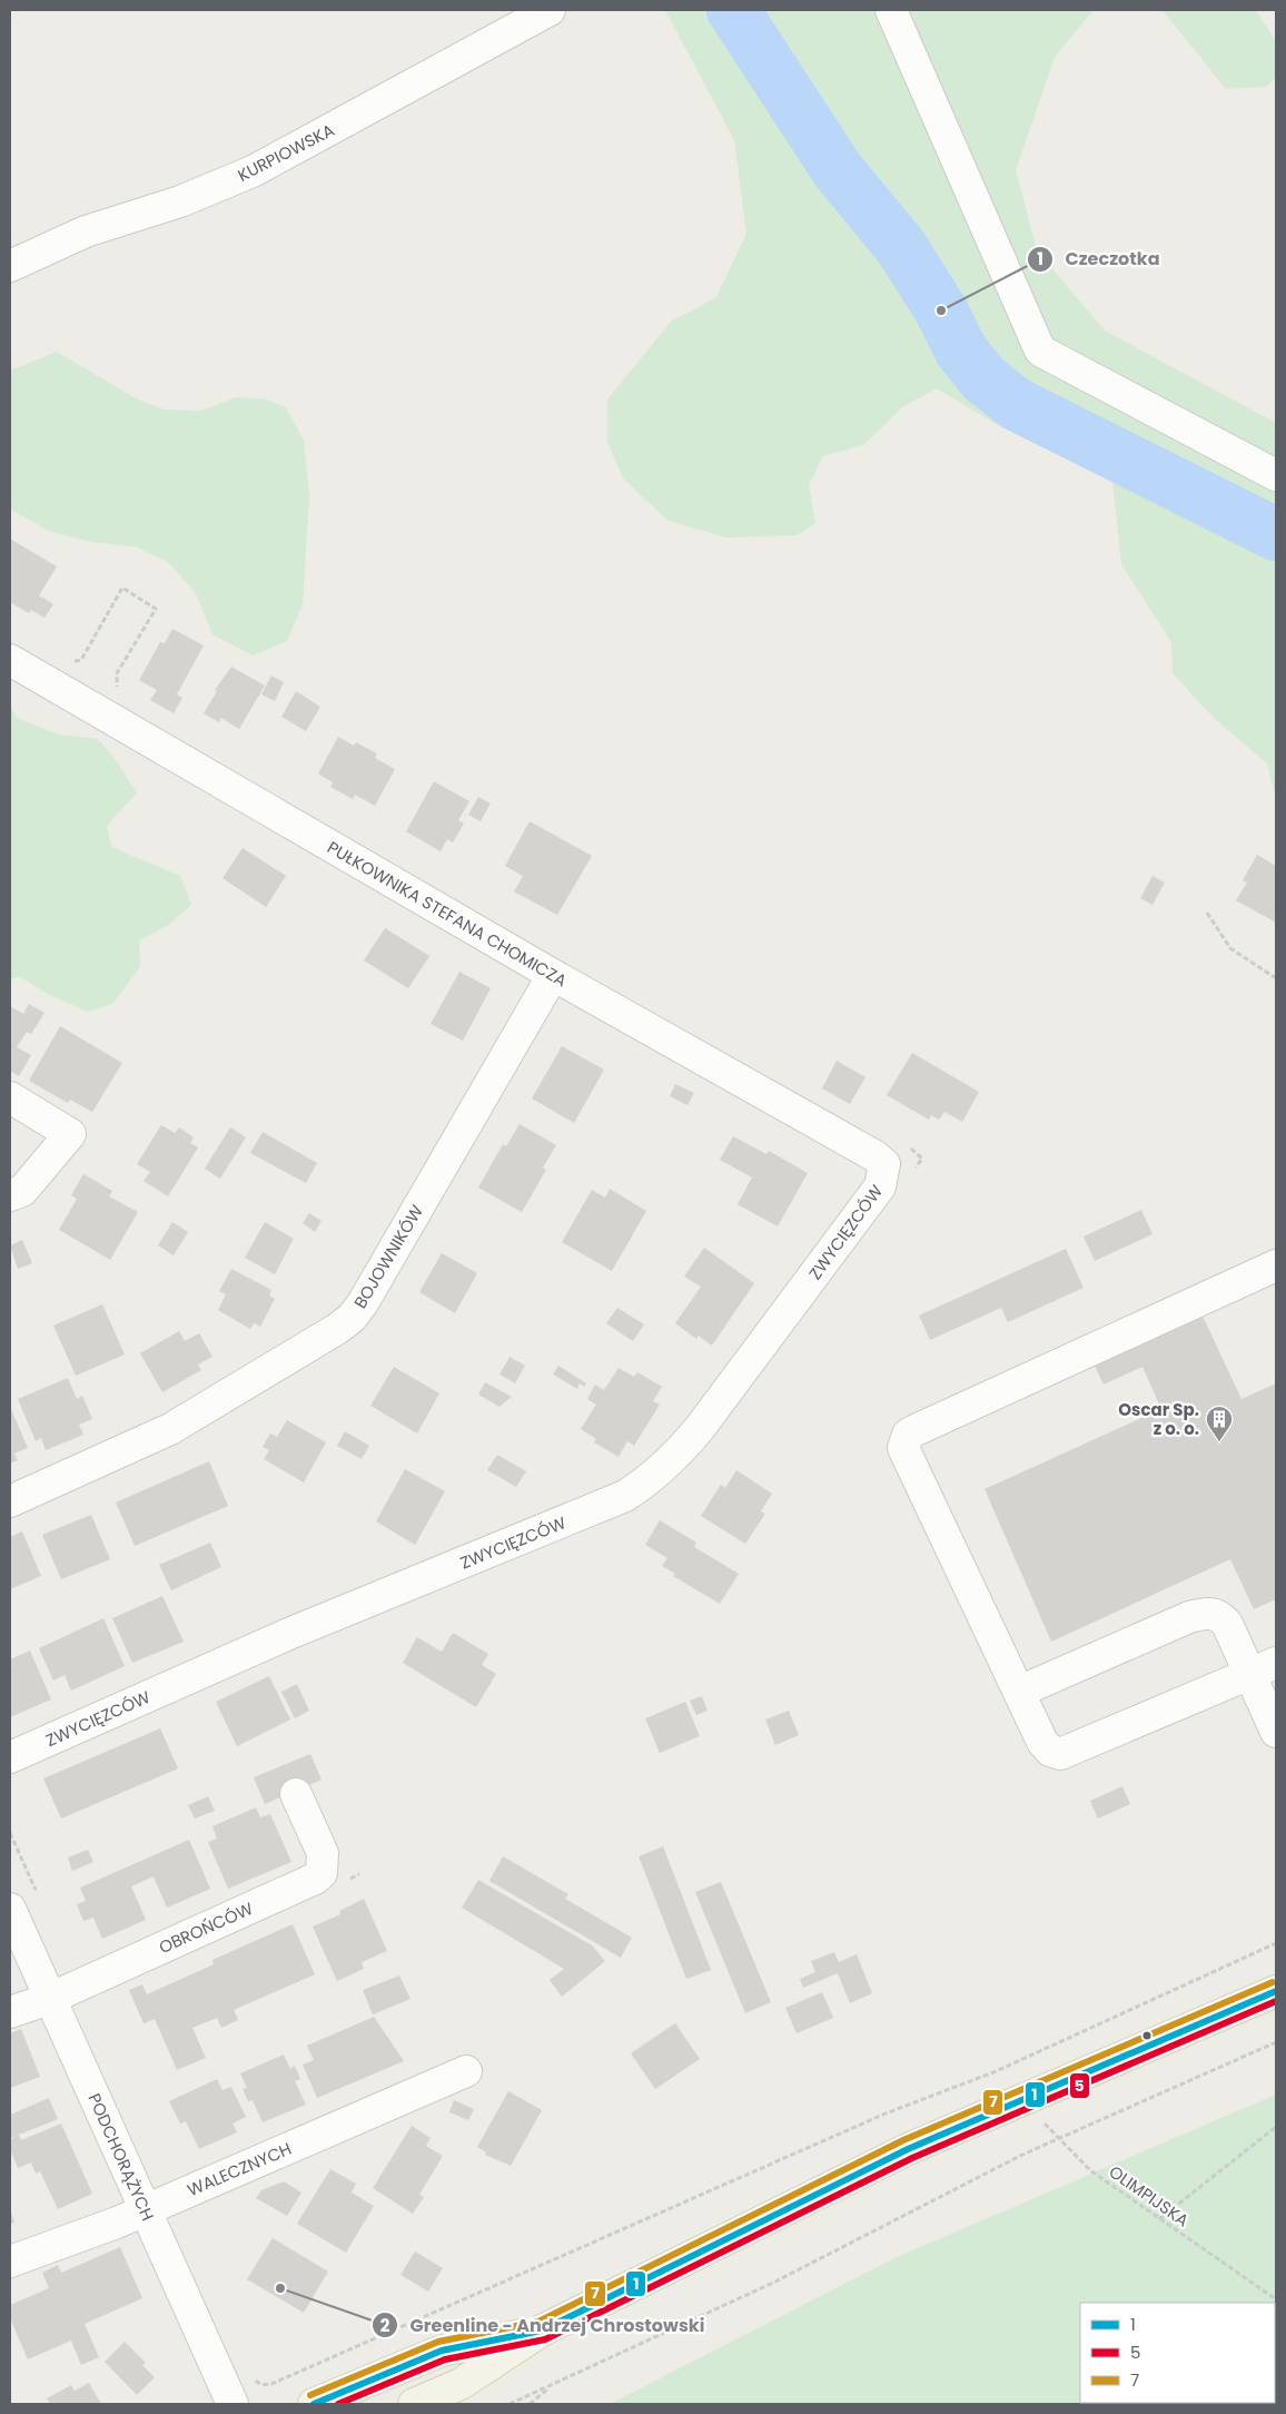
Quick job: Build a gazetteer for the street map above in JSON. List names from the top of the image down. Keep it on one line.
{"streets":{"street":["KURPIOWSKA","PUŁKOWNIKA STEFANA CHOMICZA","ZWYCIĘZCÓW","BOJOWNIKÓW","OBROŃCÓW","PODCHORĄŻYCH","WALECZNYCH"],"path":["OLIMPIJSKA"]},"crossings":[["PUŁKOWNIKA STEFANA CHOMICZA","ZWYCIĘZCÓW"],["PUŁKOWNIKA STEFANA CHOMICZA","BOJOWNIKÓW"],["OBROŃCÓW","PODCHORĄŻYCH"],["PODCHORĄŻYCH","WALECZNYCH"]],"places":{"other":["Czeczotka","Greenline - Andrzej Chrostowski"],"building":["Oscar Sp. z o. o."]},"lines":["transit line 7","transit line 1","transit line 5"],"legend":["1","5","7"]}
